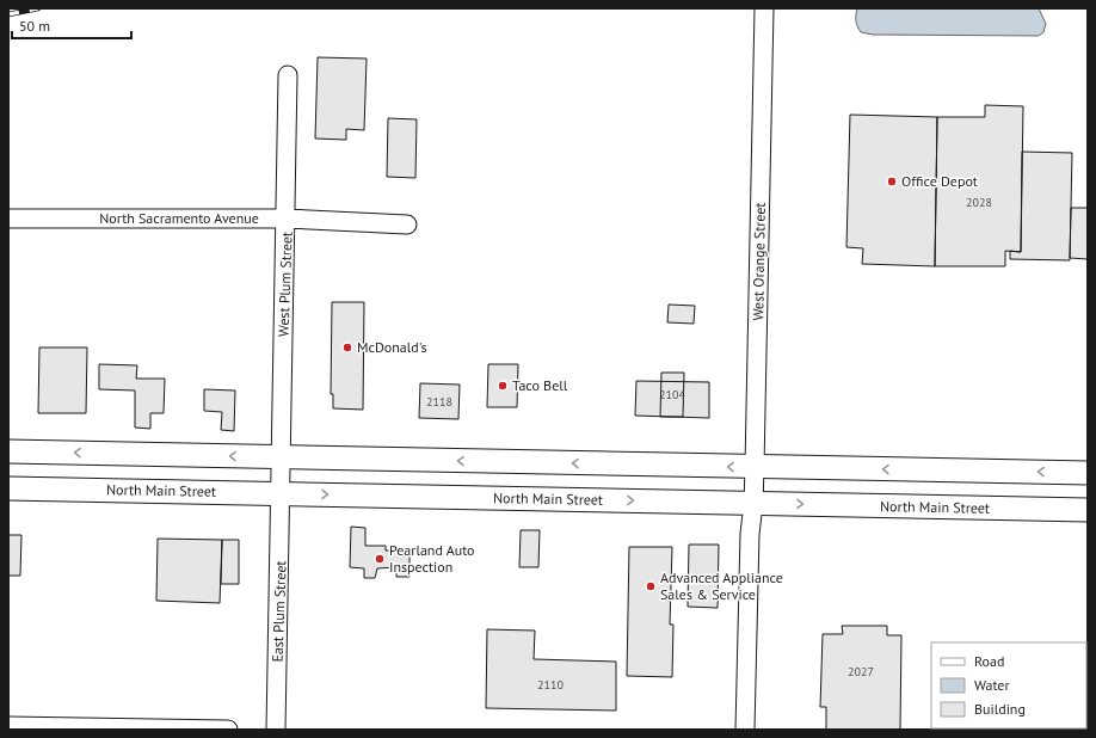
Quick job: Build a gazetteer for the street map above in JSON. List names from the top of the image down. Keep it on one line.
{"streets":{"main road":["North Main Street"],"street":["North Sacramento Avenue","West Orange Street","West Plum Street","East Plum Street"]},"crossings":[["North Sacramento Avenue","West Plum Street"],["West Orange Street","North Main Street"],["West Plum Street","North Main Street"],["West Plum Street","East Plum Street"],["North Main Street","East Plum Street"]],"places":["Office Depot","McDonald's","Taco Bell","Pearland Auto Inspection","Advanced Appliance Sales & Service"],"house_numbers":["2028","2104","2118","2027","2110"],"legend":["Road","Water","Building"],"scale_bar":"50 m"}
